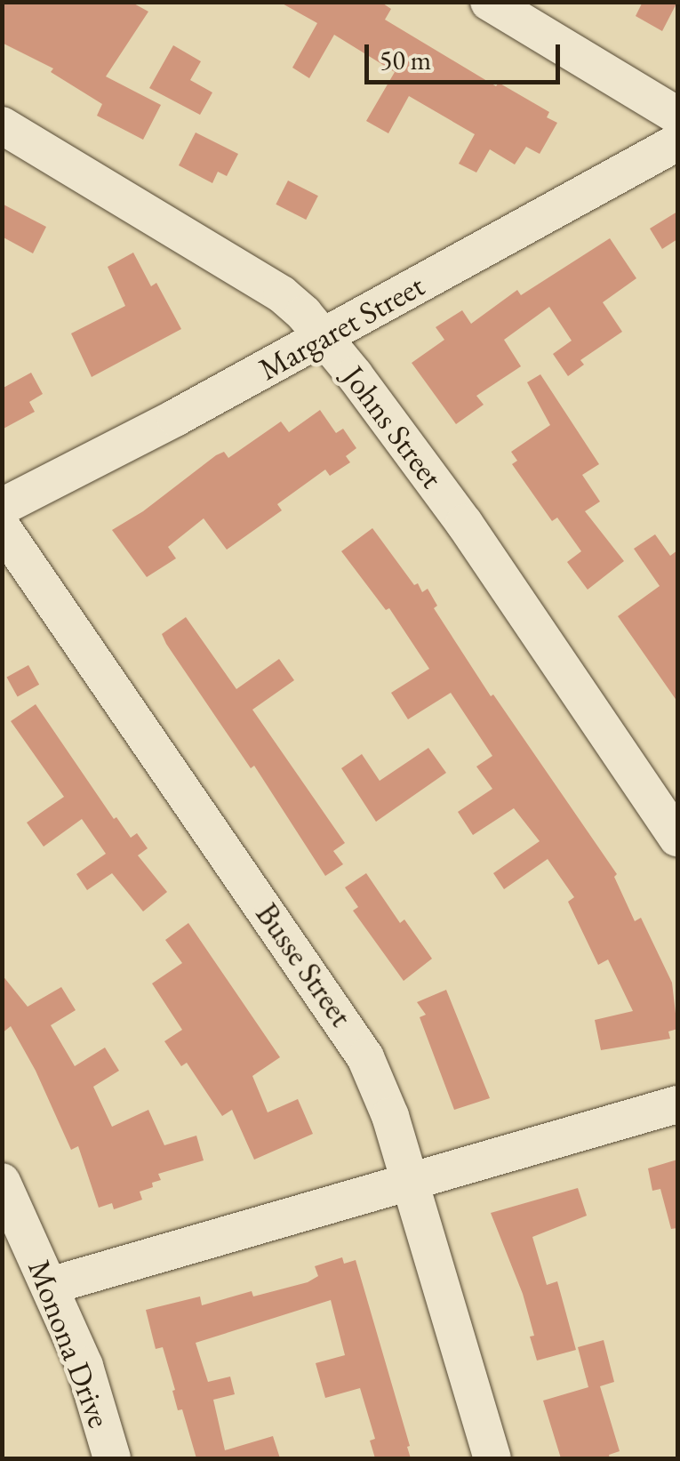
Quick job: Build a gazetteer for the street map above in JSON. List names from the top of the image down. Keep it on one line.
{"streets":{"street":["Margaret Street","Johns Street","Busse Street","Monona Drive"]},"crossings":[["Margaret Street","Johns Street"]],"scale_bar":"50 m"}
